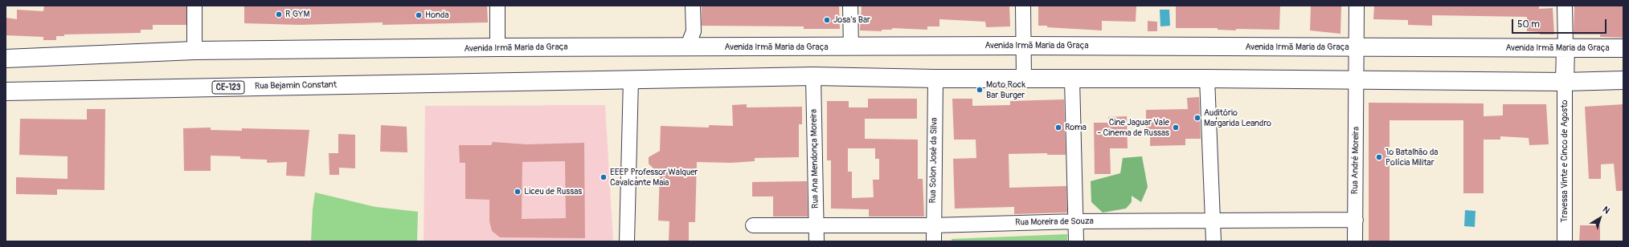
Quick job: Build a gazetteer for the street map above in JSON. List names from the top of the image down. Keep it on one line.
{"streets":{"main road":["Avenida Irmã Maria da Graça","Rua Bejamin Constant","CE-123"],"street":["Rua Ana Mendonça Moreira","Rua Solon José da Silva","Rua André Moreira","Travessa Vinte e Cinco de Agosto","Rua Moreira de Souza"]},"crossings":[["Avenida Irmã Maria da Graça","Rua André Moreira"],["Rua Ana Mendonça Moreira","Rua Moreira de Souza"],["Rua Solon José da Silva","Rua Moreira de Souza"],["Rua André Moreira","Rua Moreira de Souza"]],"places":["R GYM","Honda","Josa's Bar","Moto Rock Bar Burger","Auditório Margarida Leandro","Roma","Cine Jaguar Vale - Cinema de Russas","1º Batalhão da Polícia Militar","EEEP Professor Walquer Cavalcante Maia","Liceu de Russas"],"scale_bar":"50 m","north":"top right"}
